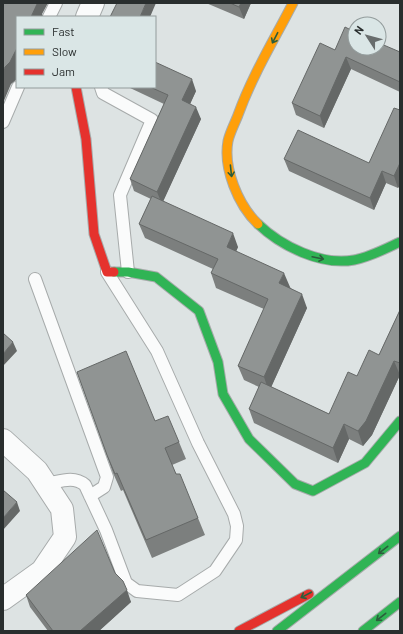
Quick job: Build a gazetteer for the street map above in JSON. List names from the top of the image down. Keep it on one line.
{"legend":["Fast","Slow","Jam"],"north":"top left"}
